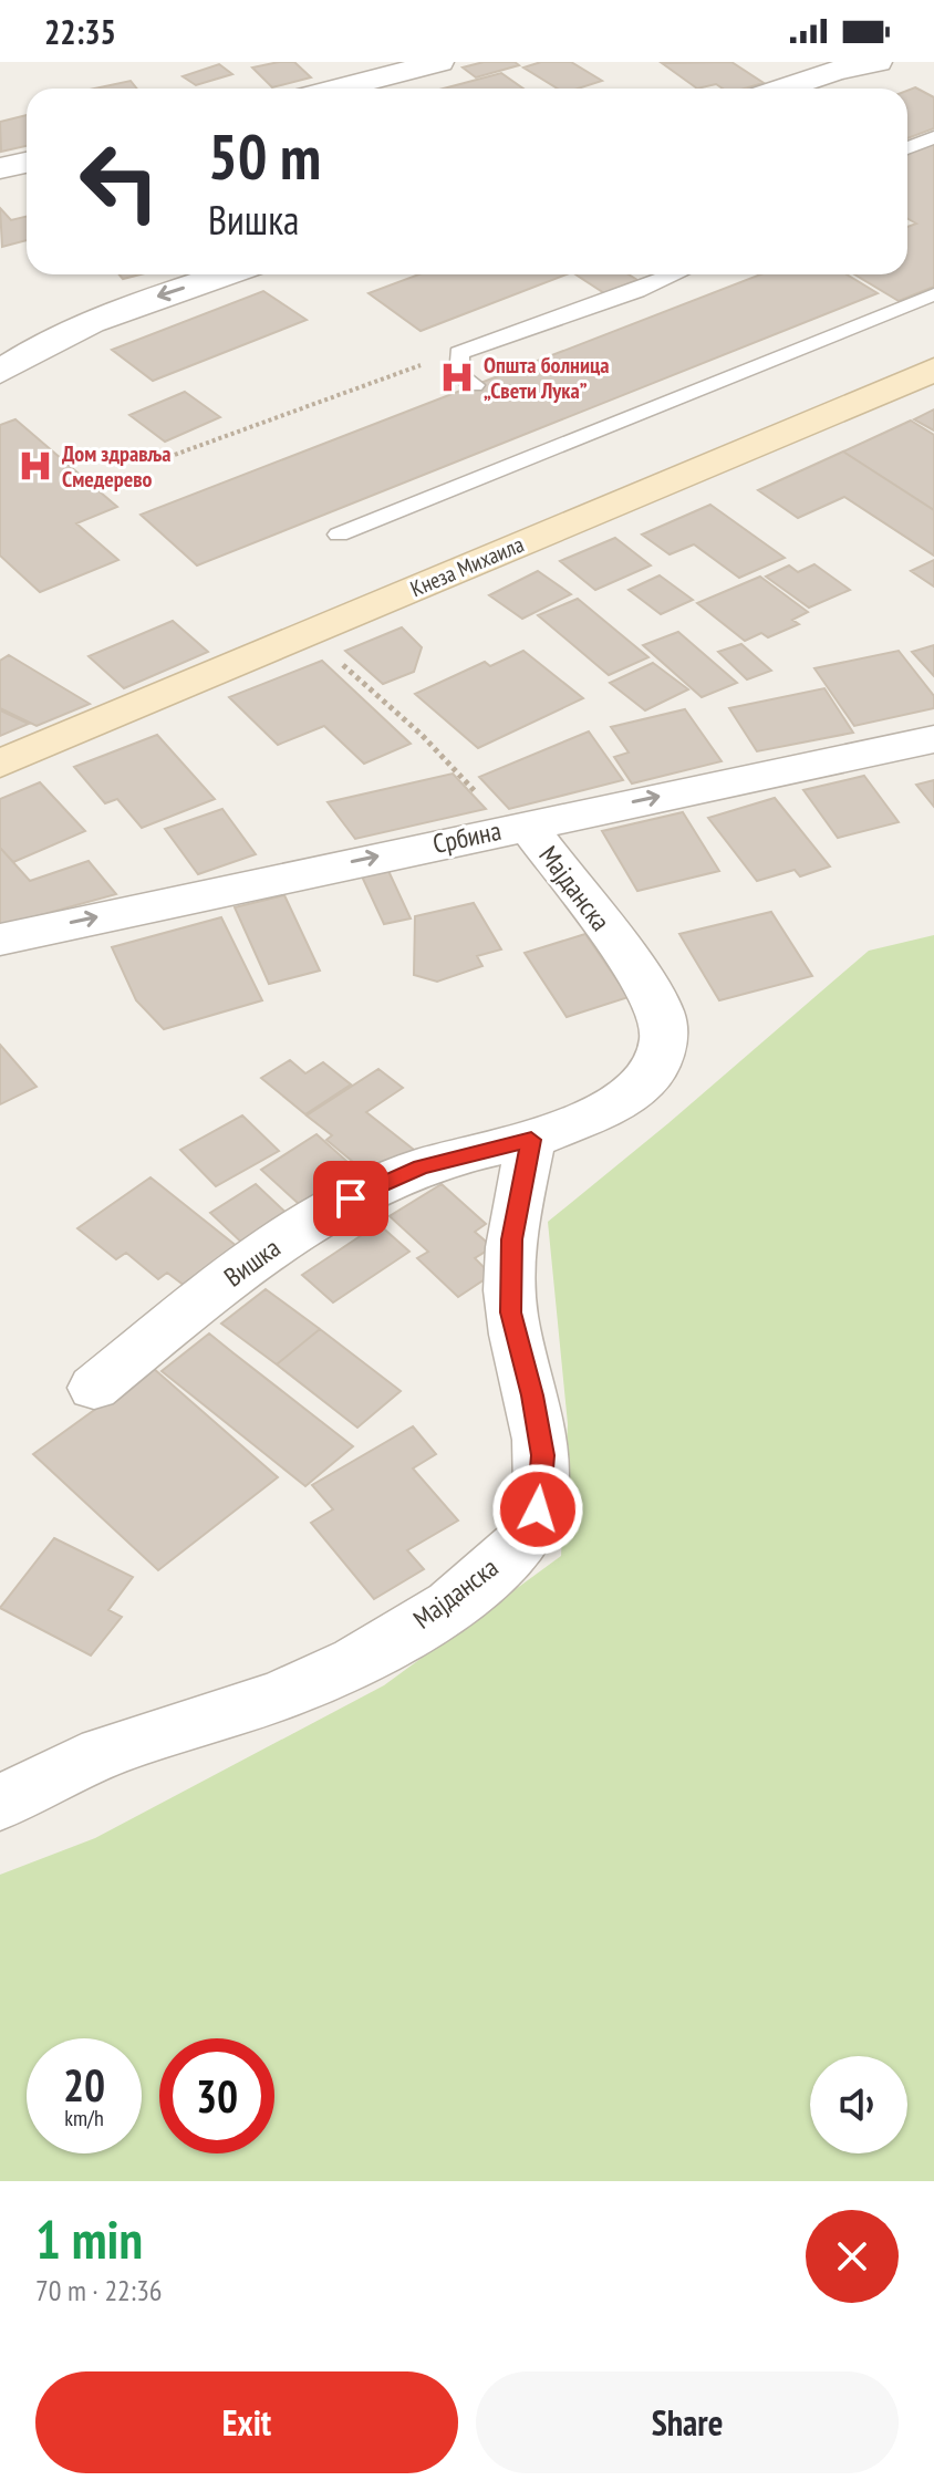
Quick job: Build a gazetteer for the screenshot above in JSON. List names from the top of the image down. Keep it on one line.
{"streets":{"main road":["Кнеза Михаила"],"street":["Србина","Мајданска","Вишка"]},"crossings":[["Србина","Мајданска"],["Мајданска","Вишка"]],"one_way":["Србина"],"places":{"hospital":["Општа болница „Свети Лука”","Дом здравља Смедерево"]},"page":{"status":"22:35","turn":["50 m","Вишка"],"speed":"20 km/h","limit":"30","heading":["1 min","70 m · 22:36"],"buttons":["Exit","Share"]}}
